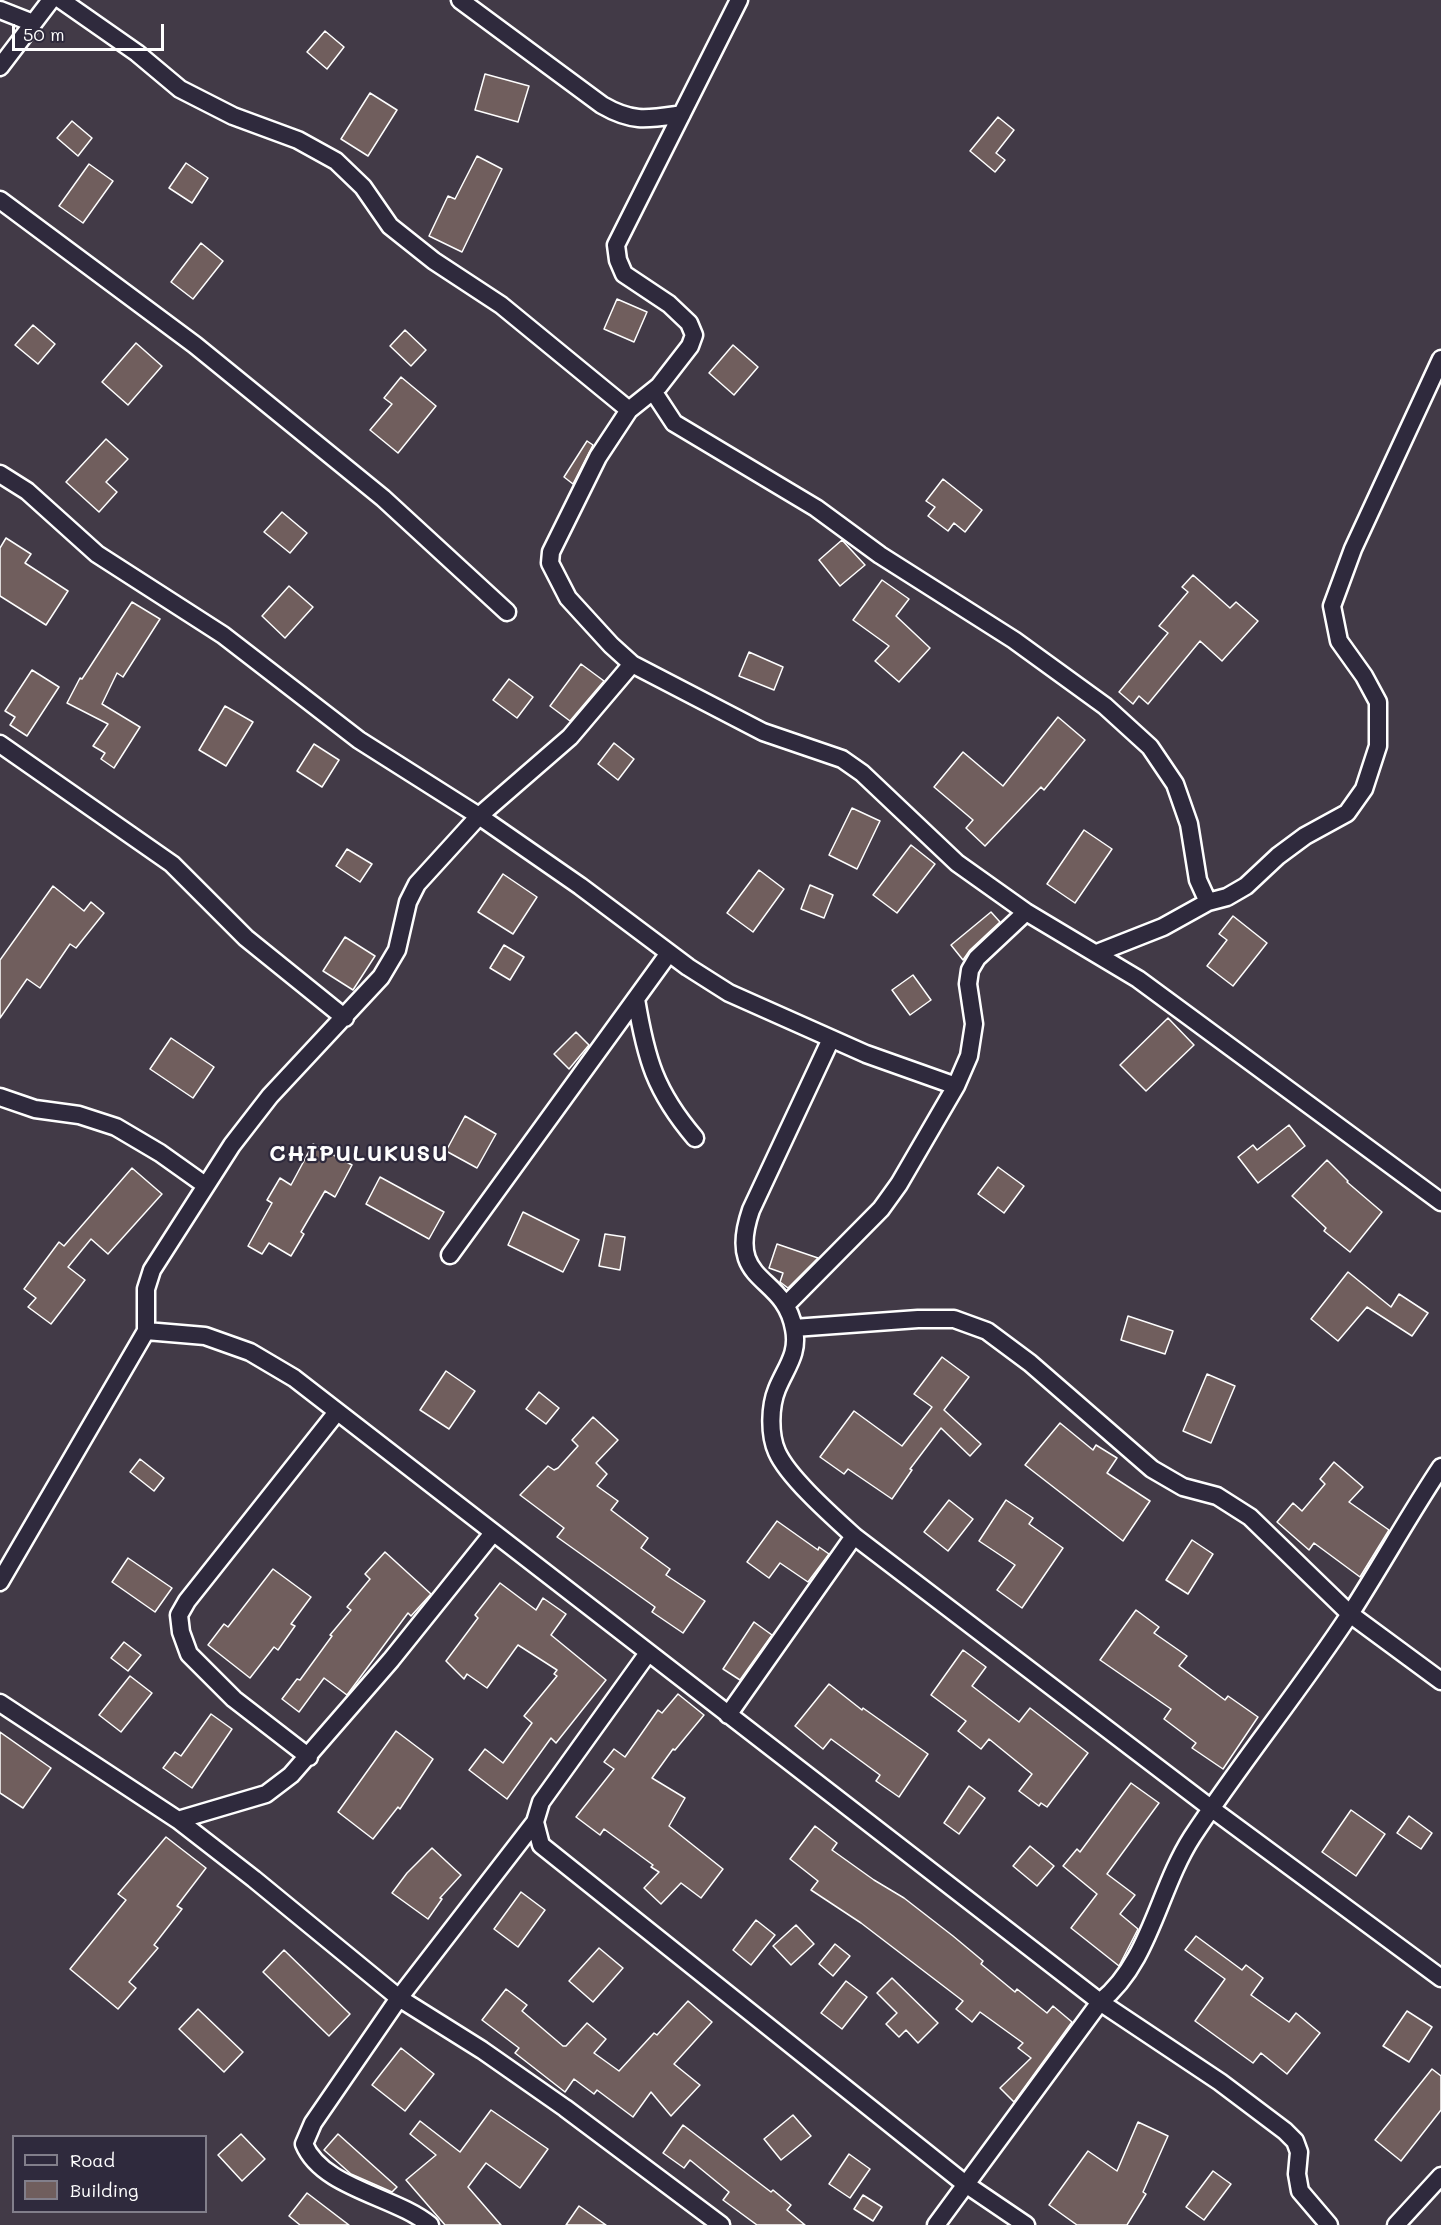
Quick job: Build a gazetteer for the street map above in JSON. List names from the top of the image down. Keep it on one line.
{"districts":["CHIPULUKUSU"],"legend":["Road","Building"],"scale_bar":"50 m"}
